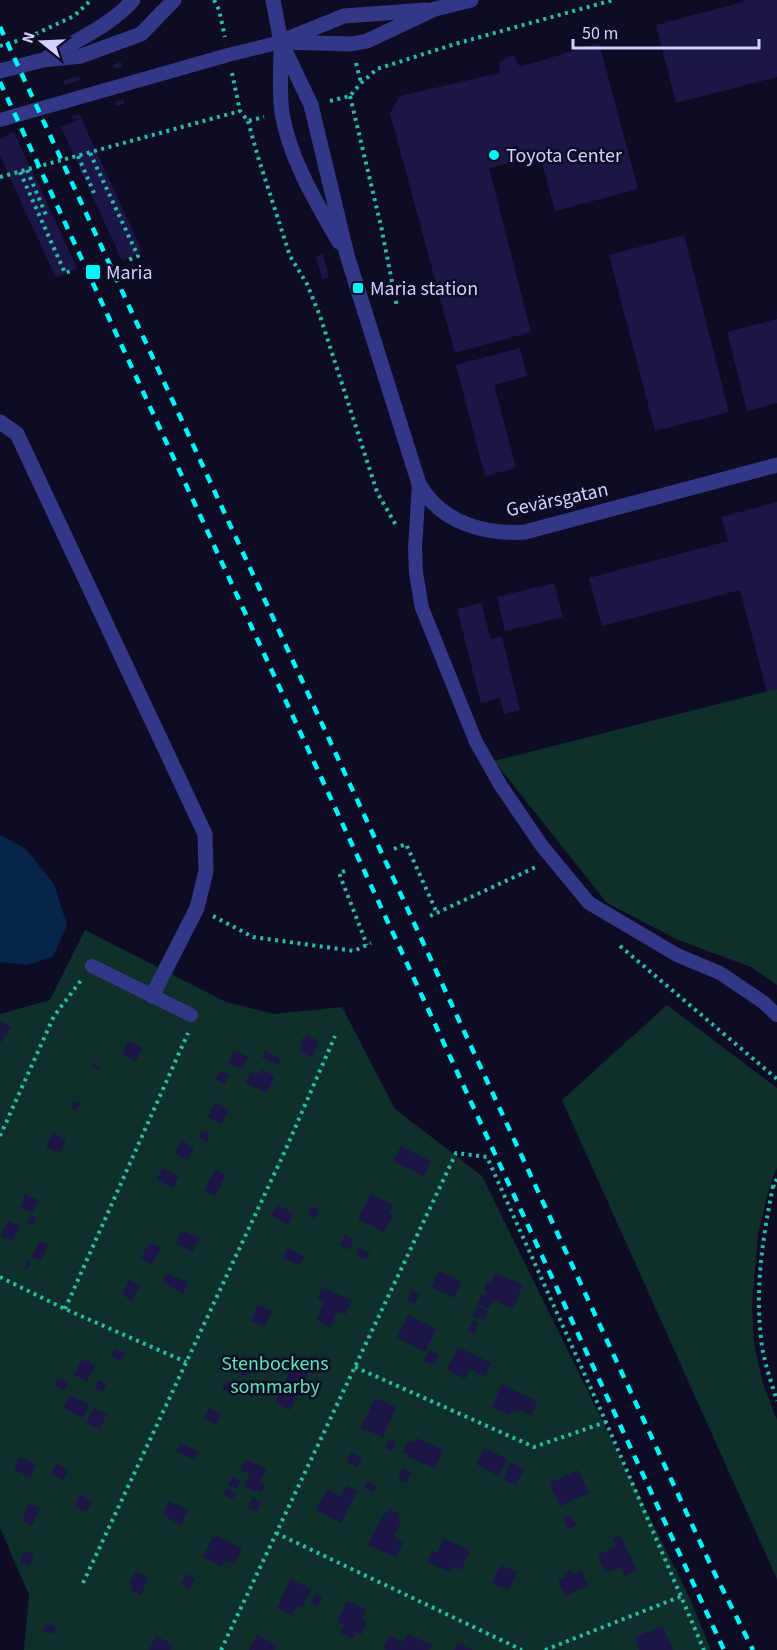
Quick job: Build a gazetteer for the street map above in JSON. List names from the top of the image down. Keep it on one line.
{"streets":{"street":["Gevärsgatan"]},"parks":["Stenbockens sommarby"],"places":{"other":["Toyota Center"],"transit":["Maria","Maria station"]},"scale_bar":"50 m","north":"left"}
